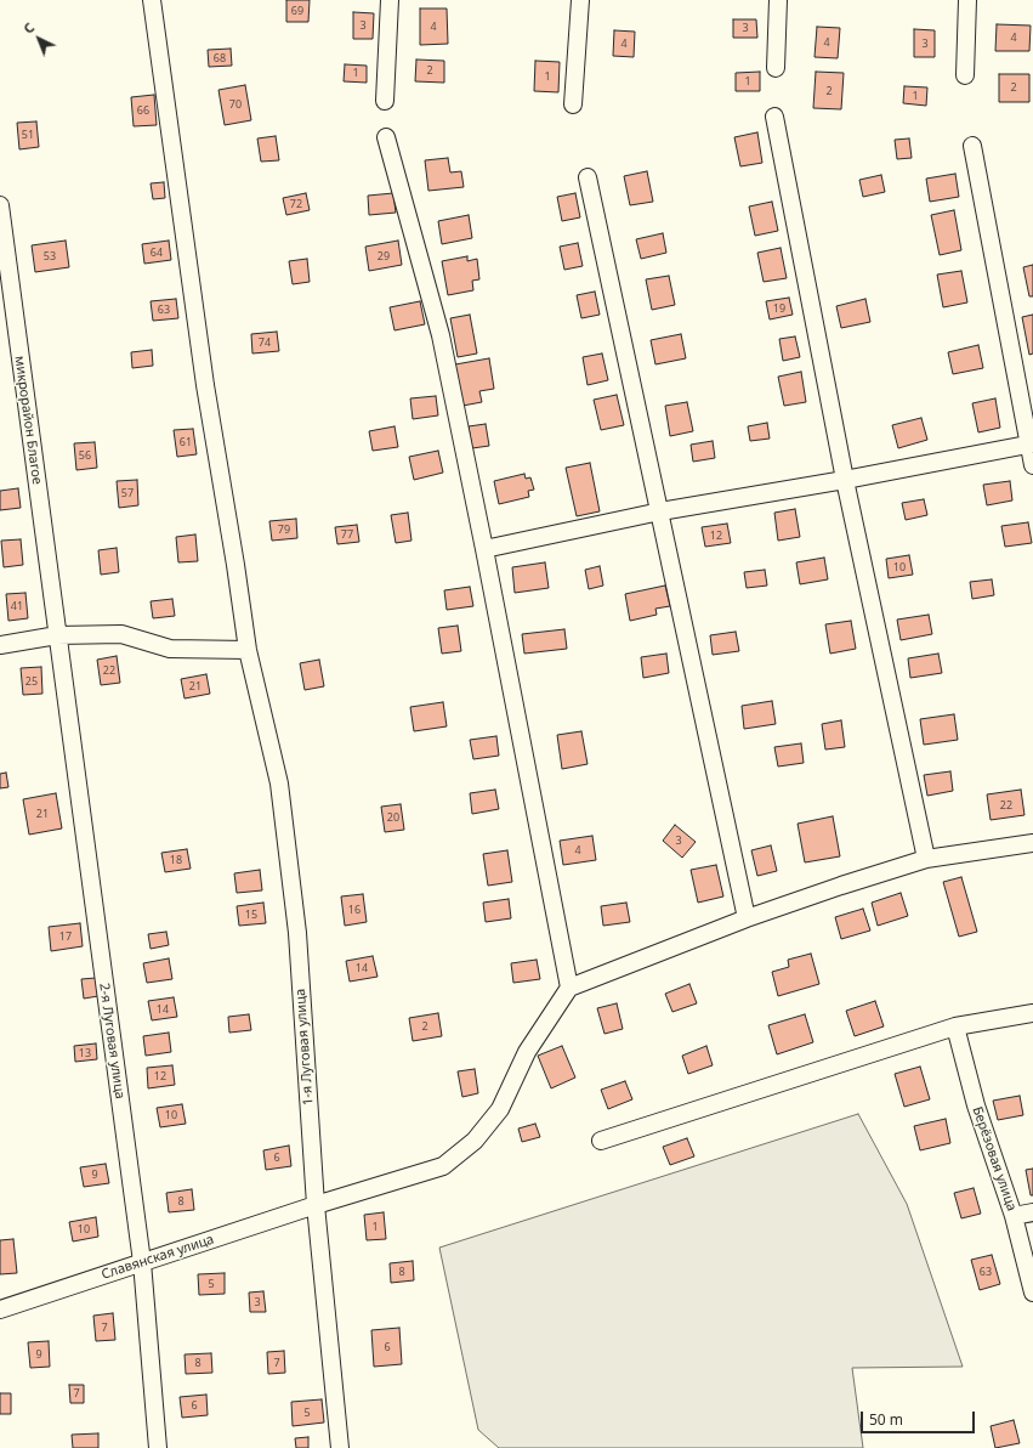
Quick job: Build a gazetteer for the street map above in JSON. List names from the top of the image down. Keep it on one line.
{"streets":{"street":["микрорайон Благое","2-я Луговая улица","1-я Луговая улица","Берёзовая улица","Славянская улица"]},"crossings":[["микрорайон Благое","2-я Луговая улица"],["2-я Луговая улица","Славянская улица"],["1-я Луговая улица","Славянская улица"]],"house_numbers":["69","3","4","3","4","4","4","3","68","2","1","1","1","2","2","1","70","66","51","72","64","53","29","19","63","74","61","56","57","79","77","12","10","41","22","25","21","22","21","20","3","4","18","16","15","17","14","14","2","13","12","10","6","9","8","1","10","8","63","5","3","7","6","9","8","7","7","6","5"],"scale_bar":"50 m","north":"top left"}
